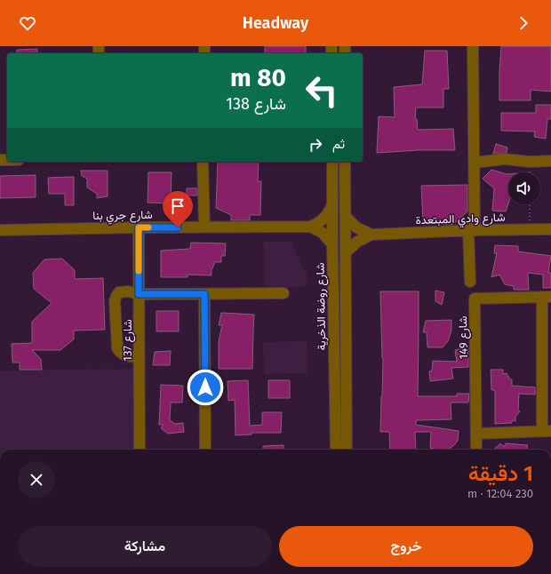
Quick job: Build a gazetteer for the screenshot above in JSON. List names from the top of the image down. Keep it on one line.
{"streets":{"street":["شارع جري بنا","شارع وادي المبتعدة","شارع روضة الذخرية","شارع 149","شارع 137"]},"crossings":[["شارع جري بنا","شارع 137"]],"page":{"header":"Headway","turn":["80 m","شارع 138"],"then":"ثم","heading":["1 دقيقة","230 m · 12:04"],"buttons":["خروج","مشاركة"]}}
